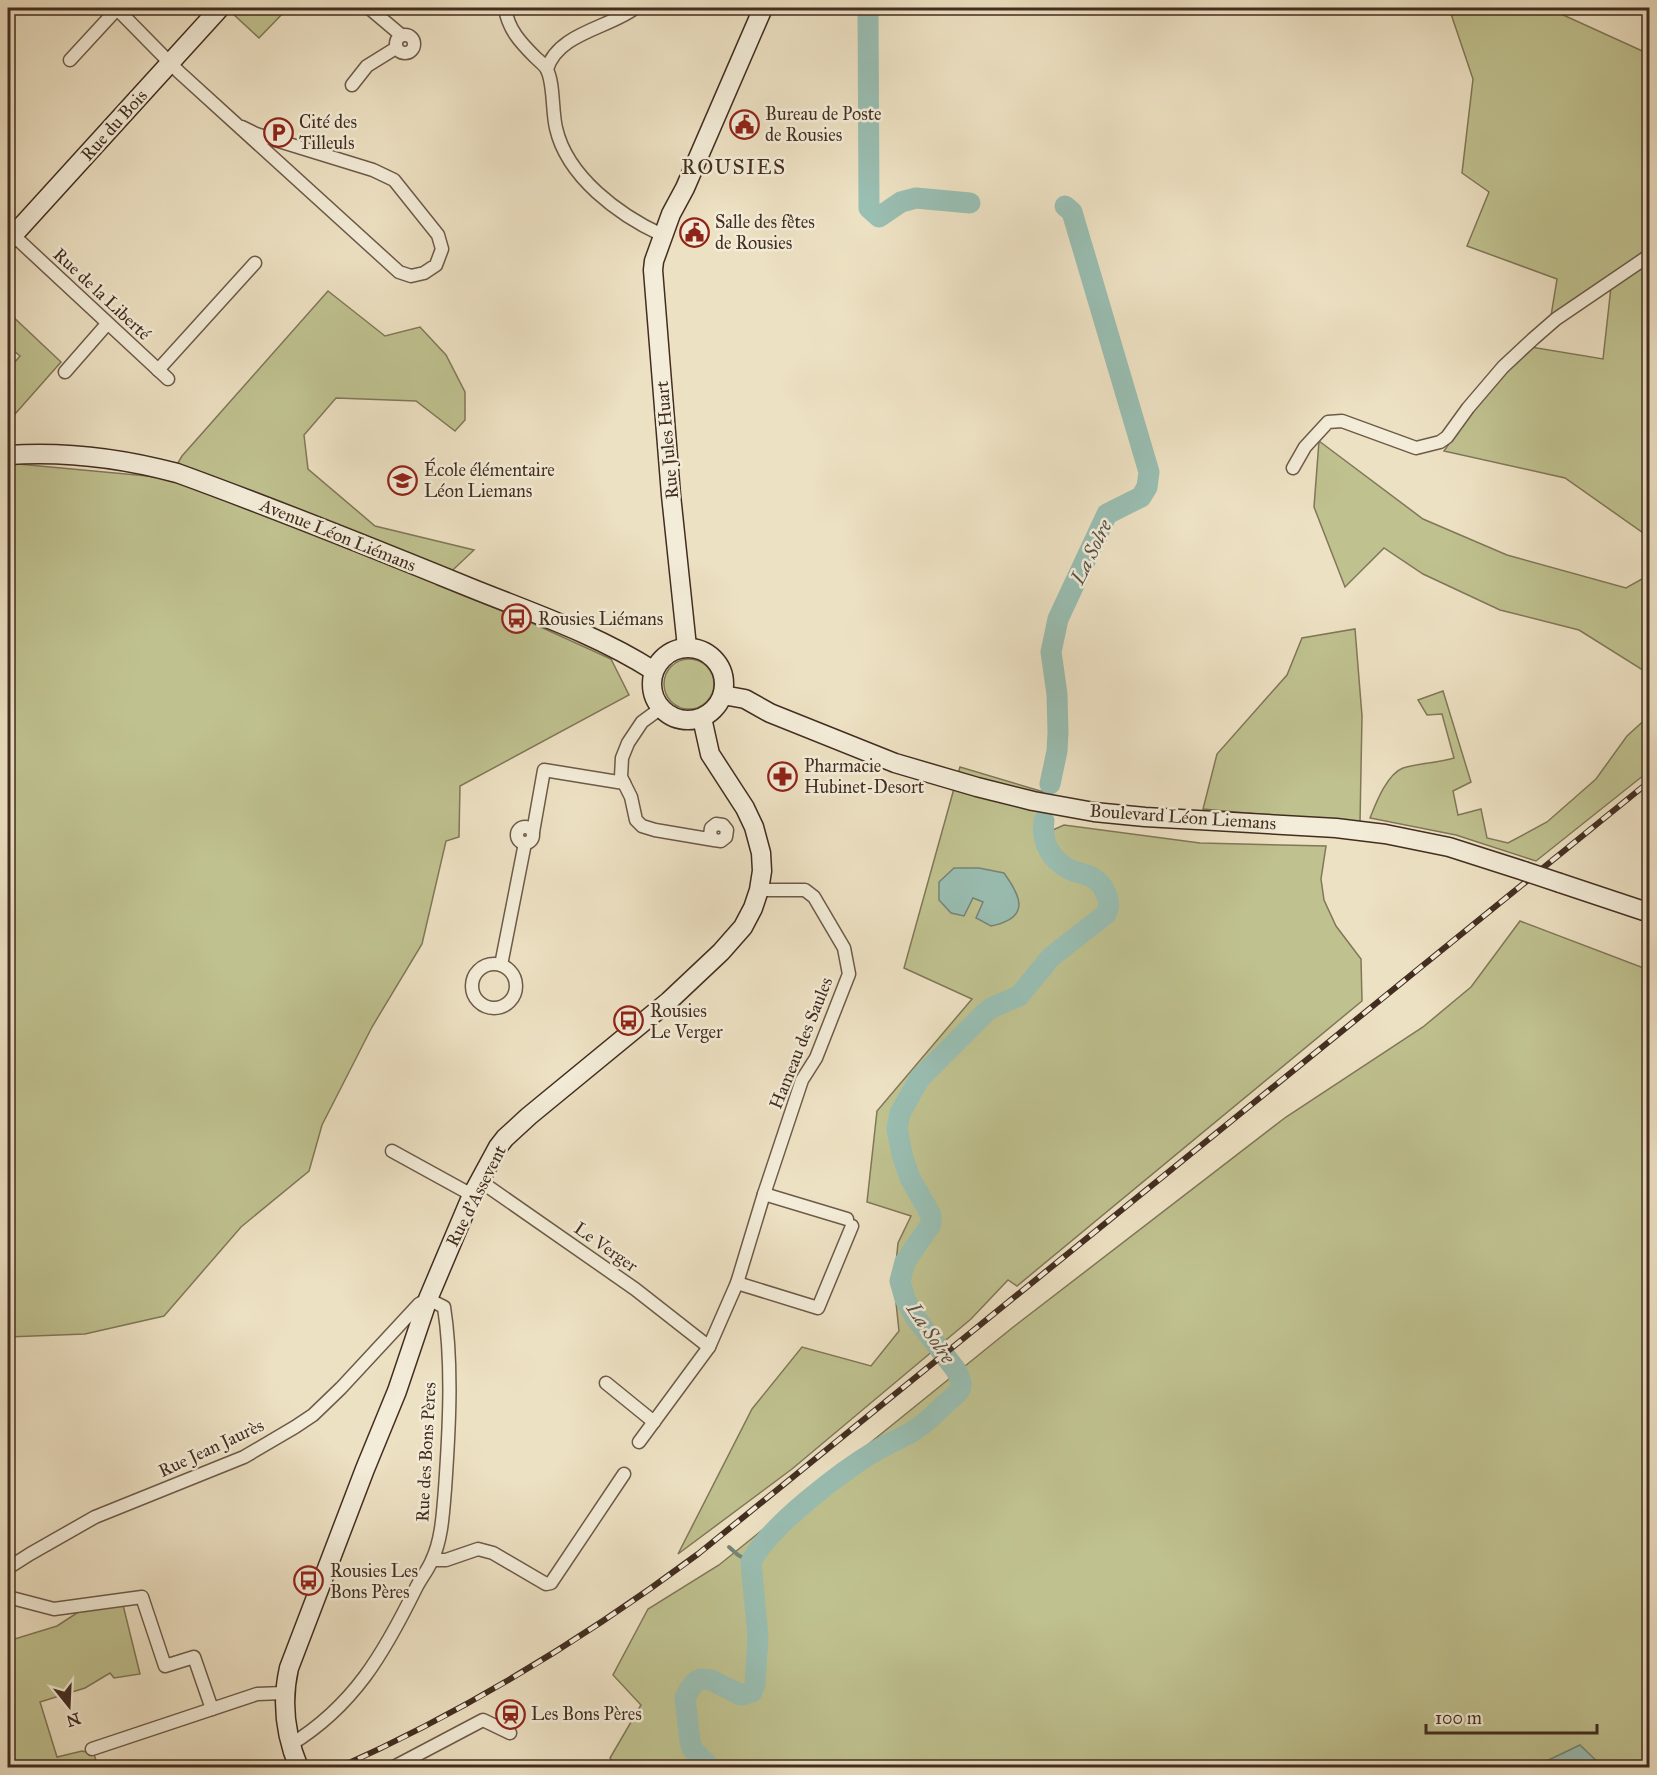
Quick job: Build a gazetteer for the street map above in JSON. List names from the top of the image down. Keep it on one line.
{"streets":{"street":["Rue du Bois","Rue de la Liberté","Rue Jules Huart","Avenue Léon Liémans","Boulevard Léon Liemans","Hameau des Saules","Rue d'Assevent","Le Verger","Rue Jean Jaurès","Rue des Bons Pères"]},"crossings":[["Rue du Bois","Rue de la Liberté"],["Rue Jules Huart","Avenue Léon Liémans"],["Rue Jules Huart","Boulevard Léon Liemans"],["Rue Jules Huart","Rue d'Assevent"],["Avenue Léon Liémans","Boulevard Léon Liemans"],["Avenue Léon Liémans","Rue d'Assevent"],["Boulevard Léon Liemans","Rue d'Assevent"],["Hameau des Saules","Rue d'Assevent"],["Rue d'Assevent","Le Verger"],["Rue d'Assevent","Rue Jean Jaurès"],["Rue d'Assevent","Rue des Bons Pères"],["Rue Jean Jaurès","Rue des Bons Pères"]],"districts":["ROUSIES"],"water":["La Solre"],"places":{"public building":["Bureau de Poste de Rousies","Salle des fêtes de Rousies"],"parking":["Cité des Tilleuls"],"school or university":["École élémentaire Léon Liemans"],"bus stop":["Rousies Liémans","Rousies Le Verger","Rousies Les Bons Pères"],"pharmacy":["Pharmacie Hubinet-Desort"],"station":["Les Bons Pères"]},"scale_bar":"100 m","north":"bottom"}
